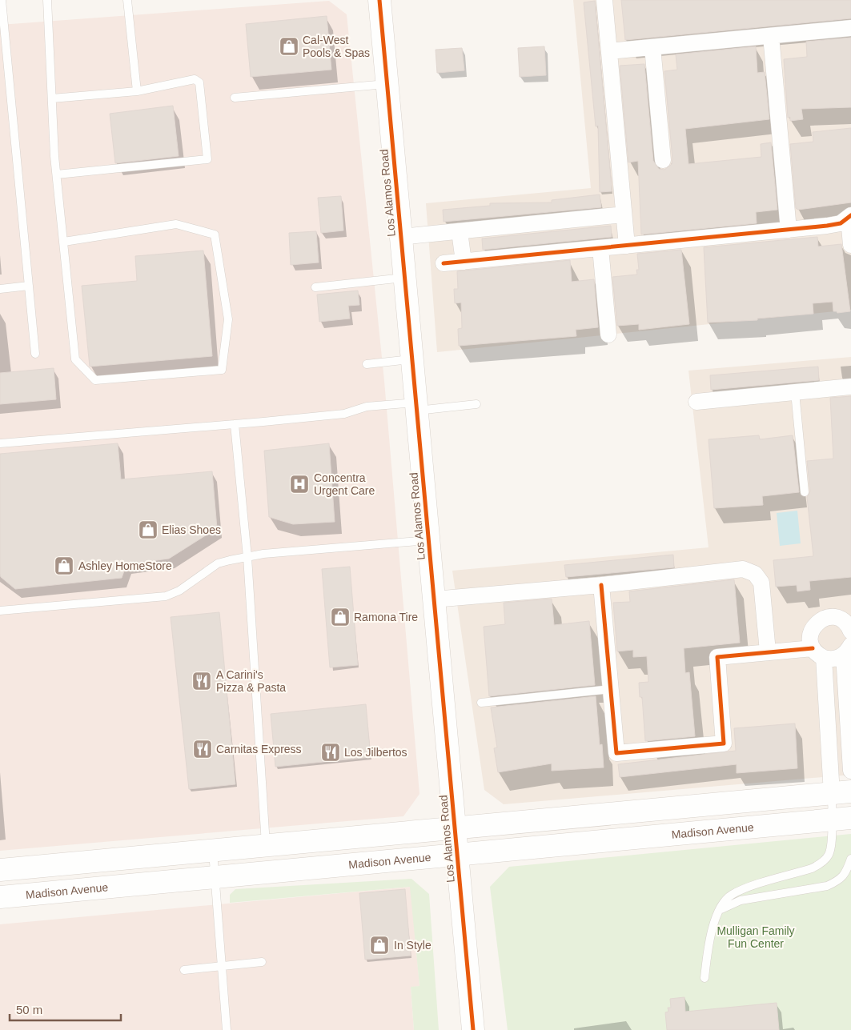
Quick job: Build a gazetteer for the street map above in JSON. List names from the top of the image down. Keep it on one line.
{"streets":{"main road":["Los Alamos Road","Madison Avenue"]},"crossings":[["Los Alamos Road","Madison Avenue"]],"parks":["Mulligan Family Fun Center"],"places":{"shop":["Cal-West Pools & Spas","Elias Shoes","Ashley HomeStore","Ramona Tire","In Style"],"hospital":["Concentra Urgent Care"],"restaurant":["A Carini's Pizza & Pasta","Carnitas Express","Los Jilbertos"]},"scale_bar":"50 m"}
